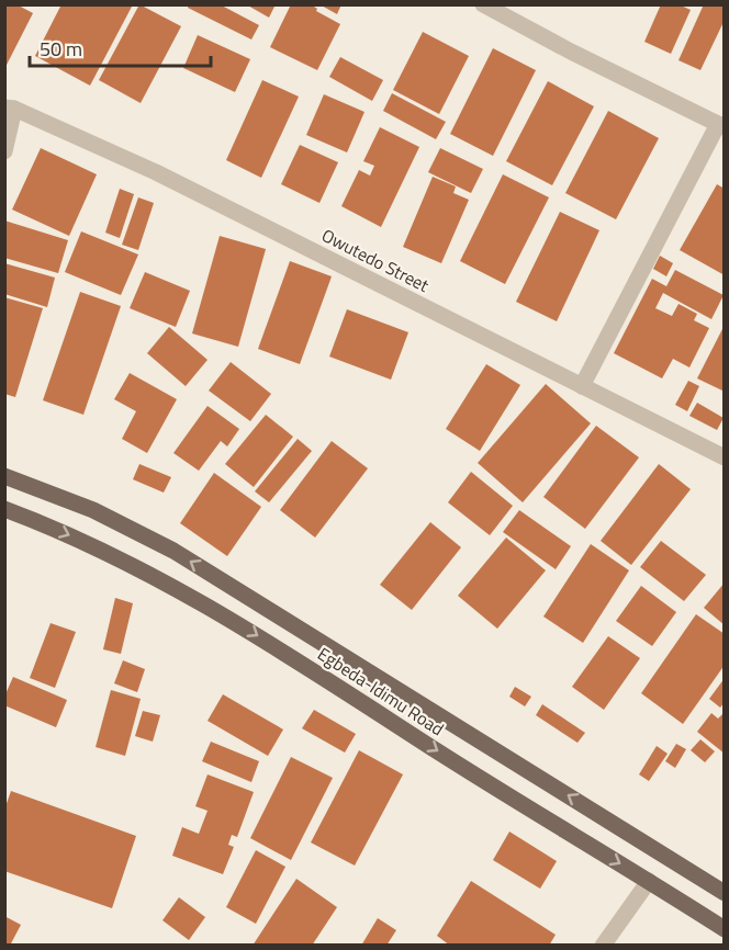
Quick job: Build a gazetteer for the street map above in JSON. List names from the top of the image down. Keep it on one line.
{"streets":{"main road":["Egbeda-Idimu Road"],"street":["Owutedo Street"]},"scale_bar":"50 m"}
